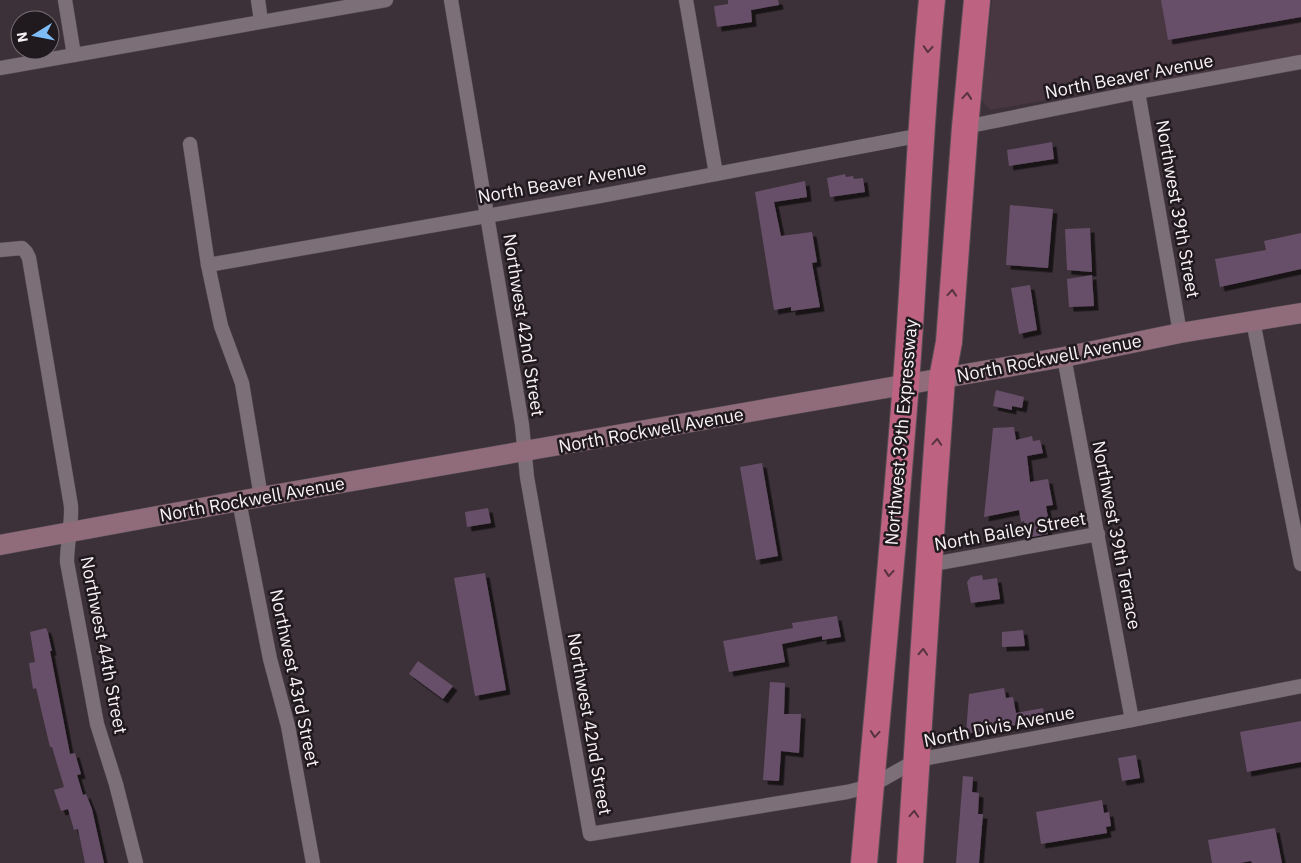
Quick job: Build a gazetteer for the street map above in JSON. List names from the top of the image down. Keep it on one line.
{"streets":{"highway":["Northwest 39th Expressway"],"main road":["North Rockwell Avenue"],"street":["North Beaver Avenue","Northwest 39th Street","Northwest 42nd Street","North Bailey Street","Northwest 39th Terrace","Northwest 44th Street","Northwest 43rd Street","North Divis Avenue"]},"crossings":[["North Beaver Avenue","Northwest 39th Street"],["North Beaver Avenue","Northwest 42nd Street"],["North Beaver Avenue","Northwest 39th Expressway"],["Northwest 39th Street","North Rockwell Avenue"],["Northwest 42nd Street","North Rockwell Avenue"],["Northwest 42nd Street","North Divis Avenue"],["North Rockwell Avenue","Northwest 39th Expressway"],["North Rockwell Avenue","Northwest 39th Terrace"],["North Rockwell Avenue","Northwest 44th Street"],["North Rockwell Avenue","Northwest 43rd Street"],["Northwest 39th Expressway","North Bailey Street"],["Northwest 39th Expressway","North Divis Avenue"],["North Bailey Street","Northwest 39th Terrace"],["Northwest 39th Terrace","North Divis Avenue"]],"north":"left"}
